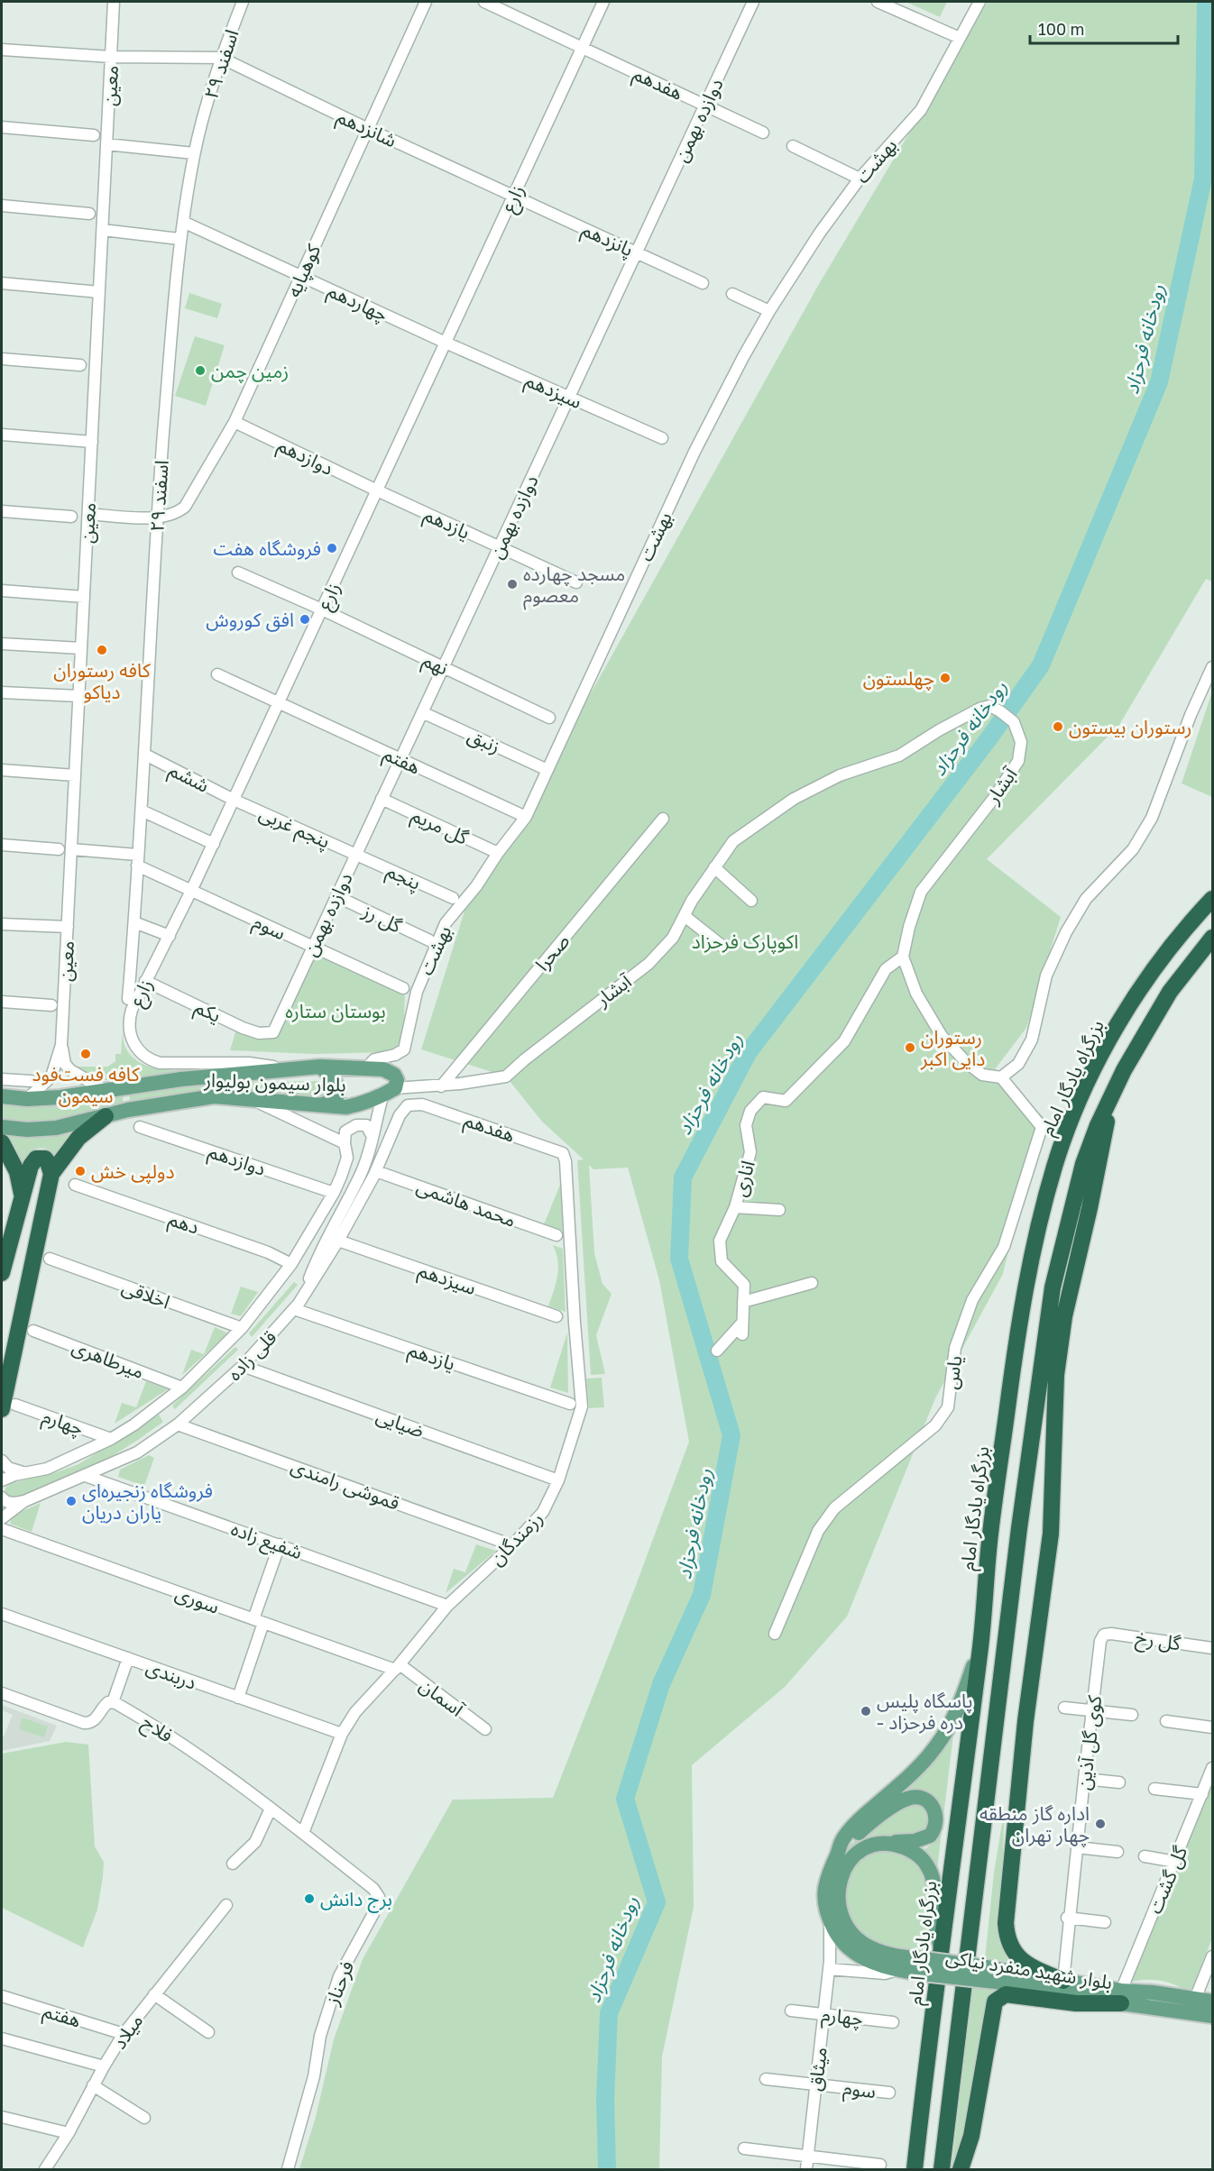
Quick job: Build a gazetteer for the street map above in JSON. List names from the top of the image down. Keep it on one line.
{"streets":{"highway":["بزرگراه یادگار امام"],"main road":["بلوار سیمون بولیوار","بلوار شهید منفرد نیاکی"],"street":["۲۹ اسفند","هفدهم","معین","دوازده بهمن","شانزدهم","بهشت","زارع","پانزدهم","کوهپایه","چهاردهم","سیزدهم","دوازدهم","یازدهم","نهم","زنبق","هفتم","ششم","آبشار","گل مریم","پنجم غربی","پنجم","گل رز","سوم","صحرا","یکم","اناری","محمد هاشمی","دهم","اخلاقی","قلی زاده","میرطاهری","یاس","چهارم","ضیایی","قموشی رامندی","رزمندگان","شفیع زاده","سوری","گل رخ","دربندی","آسمان","فلاح","کوی گل آذین","گل گشت","فرحناز","میلاد","میثاق"]},"crossings":[["۲۹ اسفند","شانزدهم"],["۲۹ اسفند","کوهپایه"],["۲۹ اسفند","چهاردهم"],["۲۹ اسفند","ششم"],["۲۹ اسفند","سوم"],["هفدهم","دوازده بهمن"],["هفدهم","زارع"],["هفدهم","قلی زاده"],["هفدهم","رزمندگان"],["معین","بلوار سیمون بولیوار"],["دوازده بهمن","پانزدهم"],["دوازده بهمن","سیزدهم"],["دوازده بهمن","یازدهم"],["دوازده بهمن","نهم"],["دوازده بهمن","زنبق"],["دوازده بهمن","هفتم"],["دوازده بهمن","گل مریم"],["دوازده بهمن","پنجم غربی"],["دوازده بهمن","پنجم"],["دوازده بهمن","گل رز"],["دوازده بهمن","سوم"],["دوازده بهمن","یکم"],["شانزدهم","زارع"],["شانزدهم","پانزدهم"],["شانزدهم","کوهپایه"],["بهشت","زنبق"],["بهشت","هفتم"],["بهشت","گل مریم"],["بهشت","بلوار سیمون بولیوار"],["زارع","پانزدهم"],["زارع","چهاردهم"],["زارع","سیزدهم"],["زارع","دوازدهم"],["زارع","یازدهم"],["زارع","نهم"],["زارع","هفتم"],["زارع","ششم"],["زارع","پنجم غربی"],["زارع","سوم"],["زارع","یکم"],["زارع","بلوار سیمون بولیوار"],["کوهپایه","چهاردهم"],["کوهپایه","دوازدهم"],["چهاردهم","سیزدهم"],["سیزدهم","قلی زاده"],["دوازدهم","یازدهم"],["دوازدهم","قلی زاده"],["یازدهم","قلی زاده"],["هفتم","میلاد"],["ششم","پنجم غربی"],["آبشار","صحرا"],["آبشار","بلوار سیمون بولیوار"],["آبشار","اناری"],["آبشار","یاس"],["پنجم غربی","پنجم"],["سوم","میثاق"],["بزرگراه یادگار امام","بلوار شهید منفرد نیاکی"],["محمد هاشمی","قلی زاده"],["دهم","قلی زاده"],["اخلاقی","قلی زاده"],["قلی زاده","میرطاهری"],["قلی زاده","چهارم"],["قلی زاده","ضیایی"],["قلی زاده","قموشی رامندی"],["قلی زاده","شفیع زاده"],["چهارم","میثاق"],["ضیایی","رزمندگان"],["قموشی رامندی","رزمندگان"],["رزمندگان","شفیع زاده"],["رزمندگان","سوری"],["رزمندگان","دربندی"],["رزمندگان","آسمان"],["رزمندگان","فلاح"],["رزمندگان","فرحناز"],["سوری","آسمان"],["گل رخ","کوی گل آذین"],["فلاح","فرحناز"],["کوی گل آذین","بلوار شهید منفرد نیاکی"],["گل گشت","بلوار شهید منفرد نیاکی"],["بلوار شهید منفرد نیاکی","میثاق"]],"water":["رودخانه فرحزاد"],"parks":["اکوپارک فرحزاد","بوستان ستاره"],"places":["زمین چمن","فروشگاه هفت","مسجد چهارده معصوم","افق کوروش","کافه رستوران دیاکو","چهلستون","رستوران بیستون","رستوران دایی اکبر","کافه فست‌فود سیمون","دولپی خش","فروشگاه زنجیره‌ای یاران دریان","پاسگاه پلیس - دره فرحزاد","اداره گاز منطقه چهار تهران","برج دانش"],"scale_bar":"100 m"}
